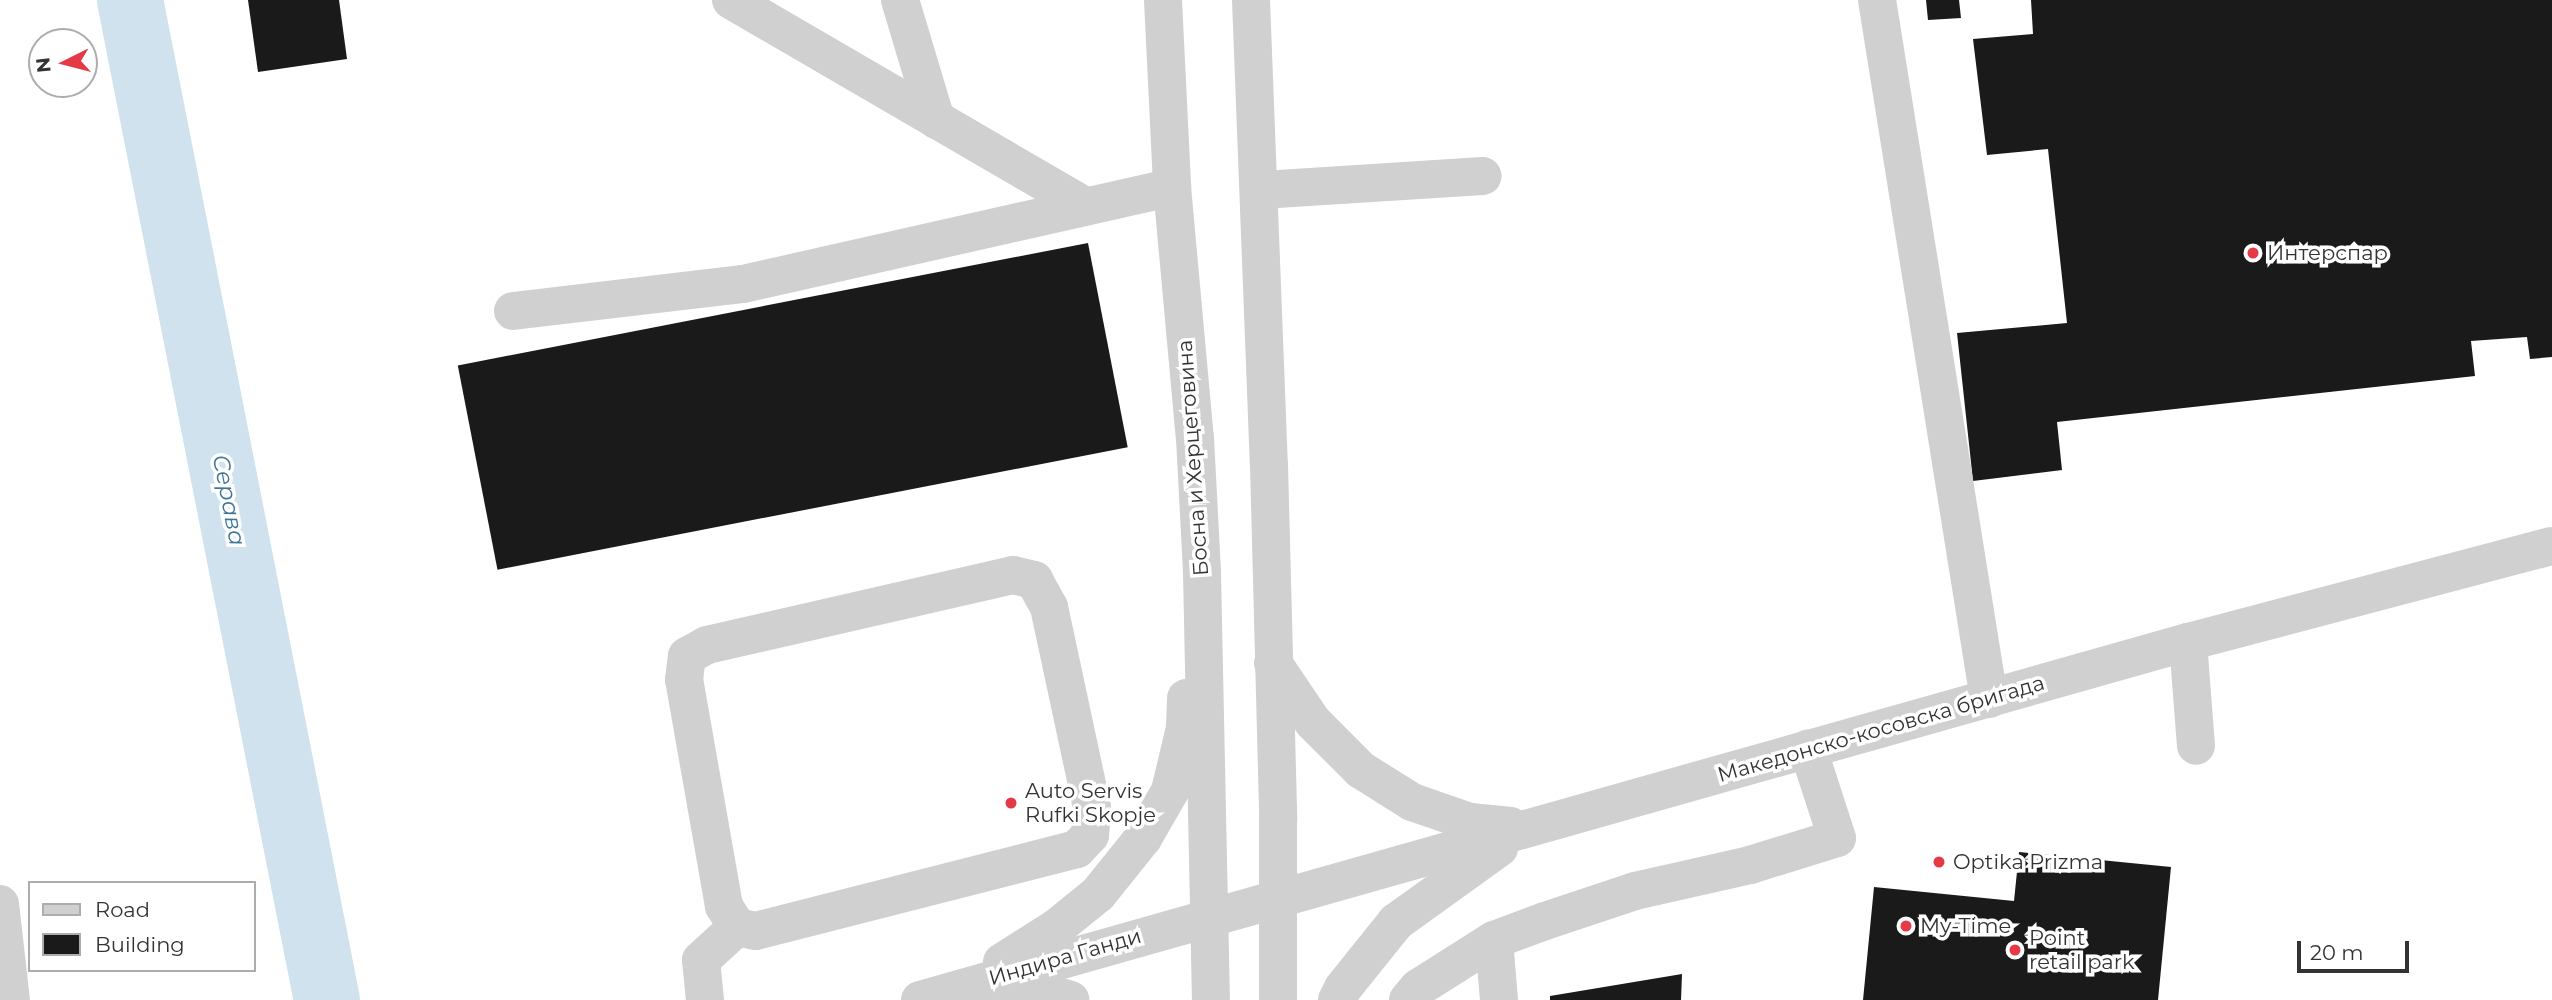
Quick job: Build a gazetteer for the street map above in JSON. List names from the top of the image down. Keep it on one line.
{"streets":{"street":["Босна и Херцеговина","Македонско-косовска бригада","Индира Ганди"]},"crossings":[["Босна и Херцеговина","Македонско-косовска бригада"],["Босна и Херцеговина","Индира Ганди"],["Македонско-косовска бригада","Индира Ганди"]],"water":["Серава"],"places":["Интерспар","Auto Servis Rufki Skopje","Optika Prizma","My-Time","Point retail park"],"legend":["Road","Building"],"scale_bar":"20 m","north":"left"}
